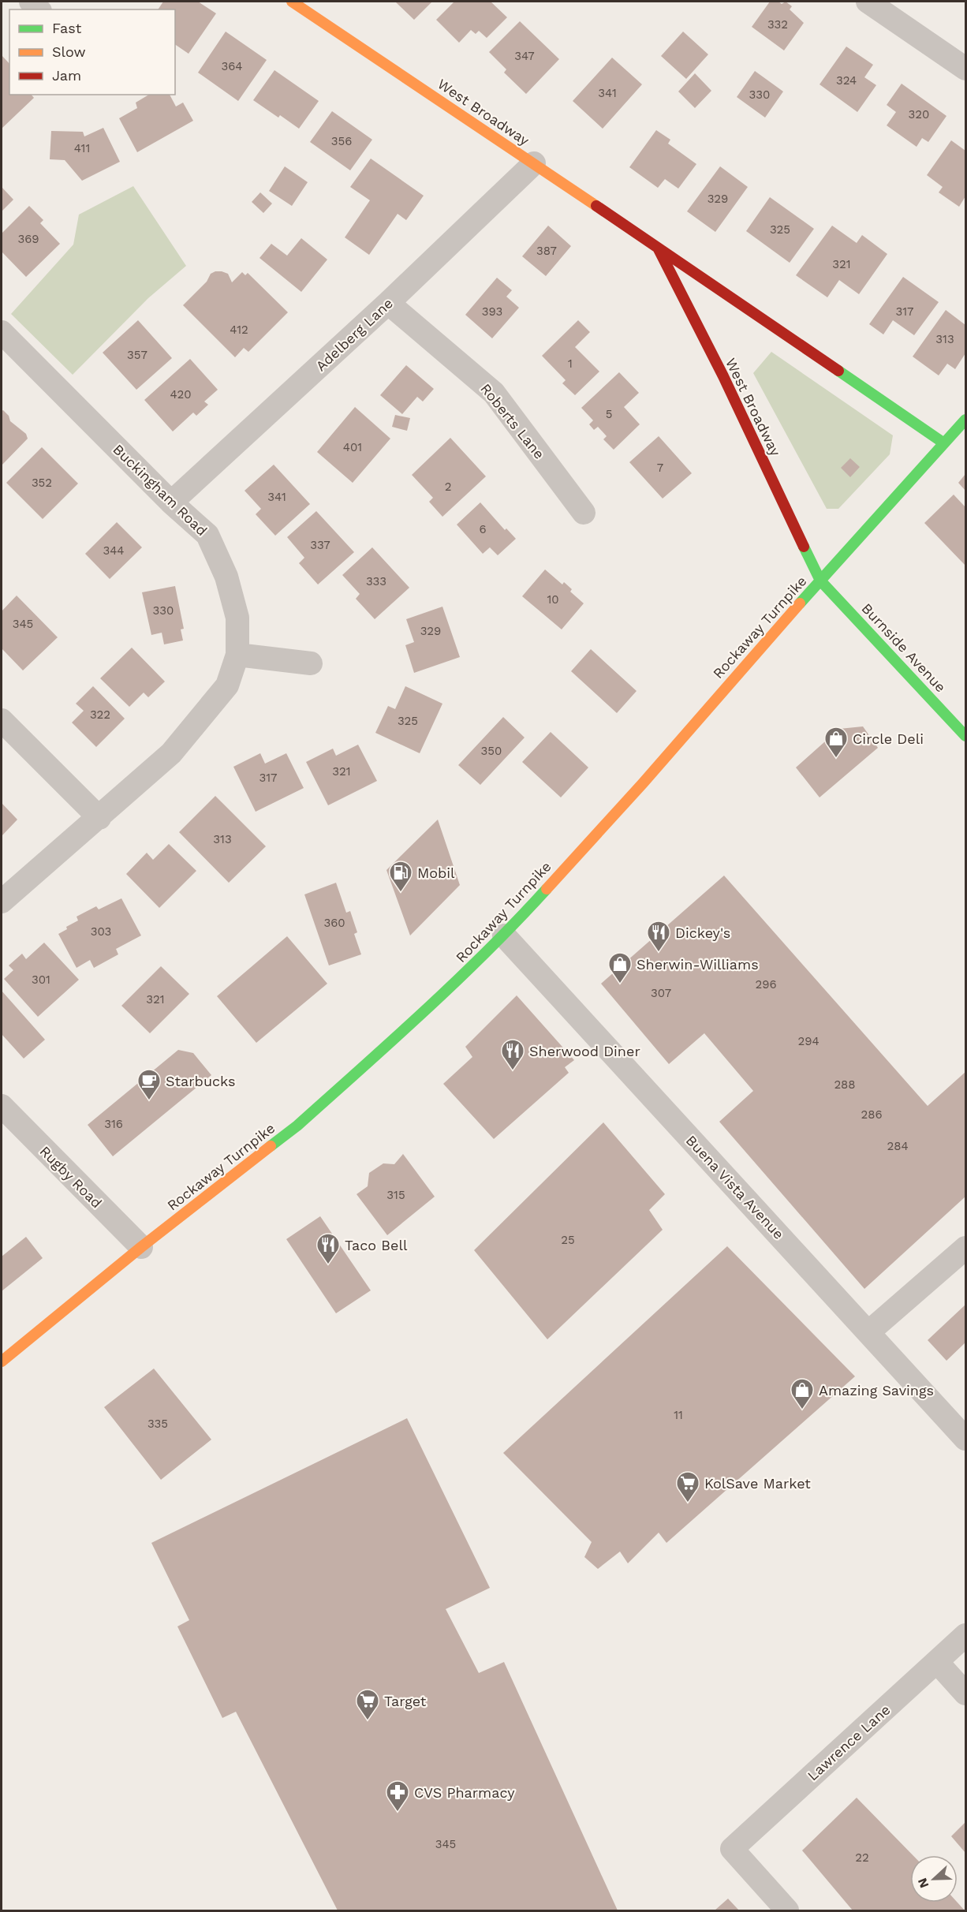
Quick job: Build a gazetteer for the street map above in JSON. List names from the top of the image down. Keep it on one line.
{"streets":{"main road":["West Broadway","Rockaway Turnpike","Burnside Avenue"],"street":["Adelberg Lane","Roberts Lane","Buckingham Road","Rugby Road","Buena Vista Avenue","Lawrence Lane"]},"crossings":[["West Broadway","Adelberg Lane"],["West Broadway","Rockaway Turnpike"],["West Broadway","Burnside Avenue"],["Adelberg Lane","Roberts Lane"],["Adelberg Lane","Buckingham Road"],["Rockaway Turnpike","Burnside Avenue"],["Rockaway Turnpike","Rugby Road"],["Rockaway Turnpike","Buena Vista Avenue"]],"places":{"shop":["Circle Deli","Sherwin-Williams","Amazing Savings"],"fuel station":["Mobil"],"restaurant":["Dickey's","Sherwood Diner","Taco Bell"],"cafe":["Starbucks"],"supermarket":["KolSave Market","Target"],"pharmacy":["CVS Pharmacy"]},"house_numbers":["332","347","364","324","341","330","320","356","411","329","325","369","387","321","393","317","412","313","357","1","420","5","401","7","352","2","341","6","337","344","333","10","330","345","329","322","325","350","321","317","313","360","303","301","296","307","321","294","288","286","316","284","315","25","11","335","345","22"],"legend":["Fast","Slow","Jam"],"north":"left"}
